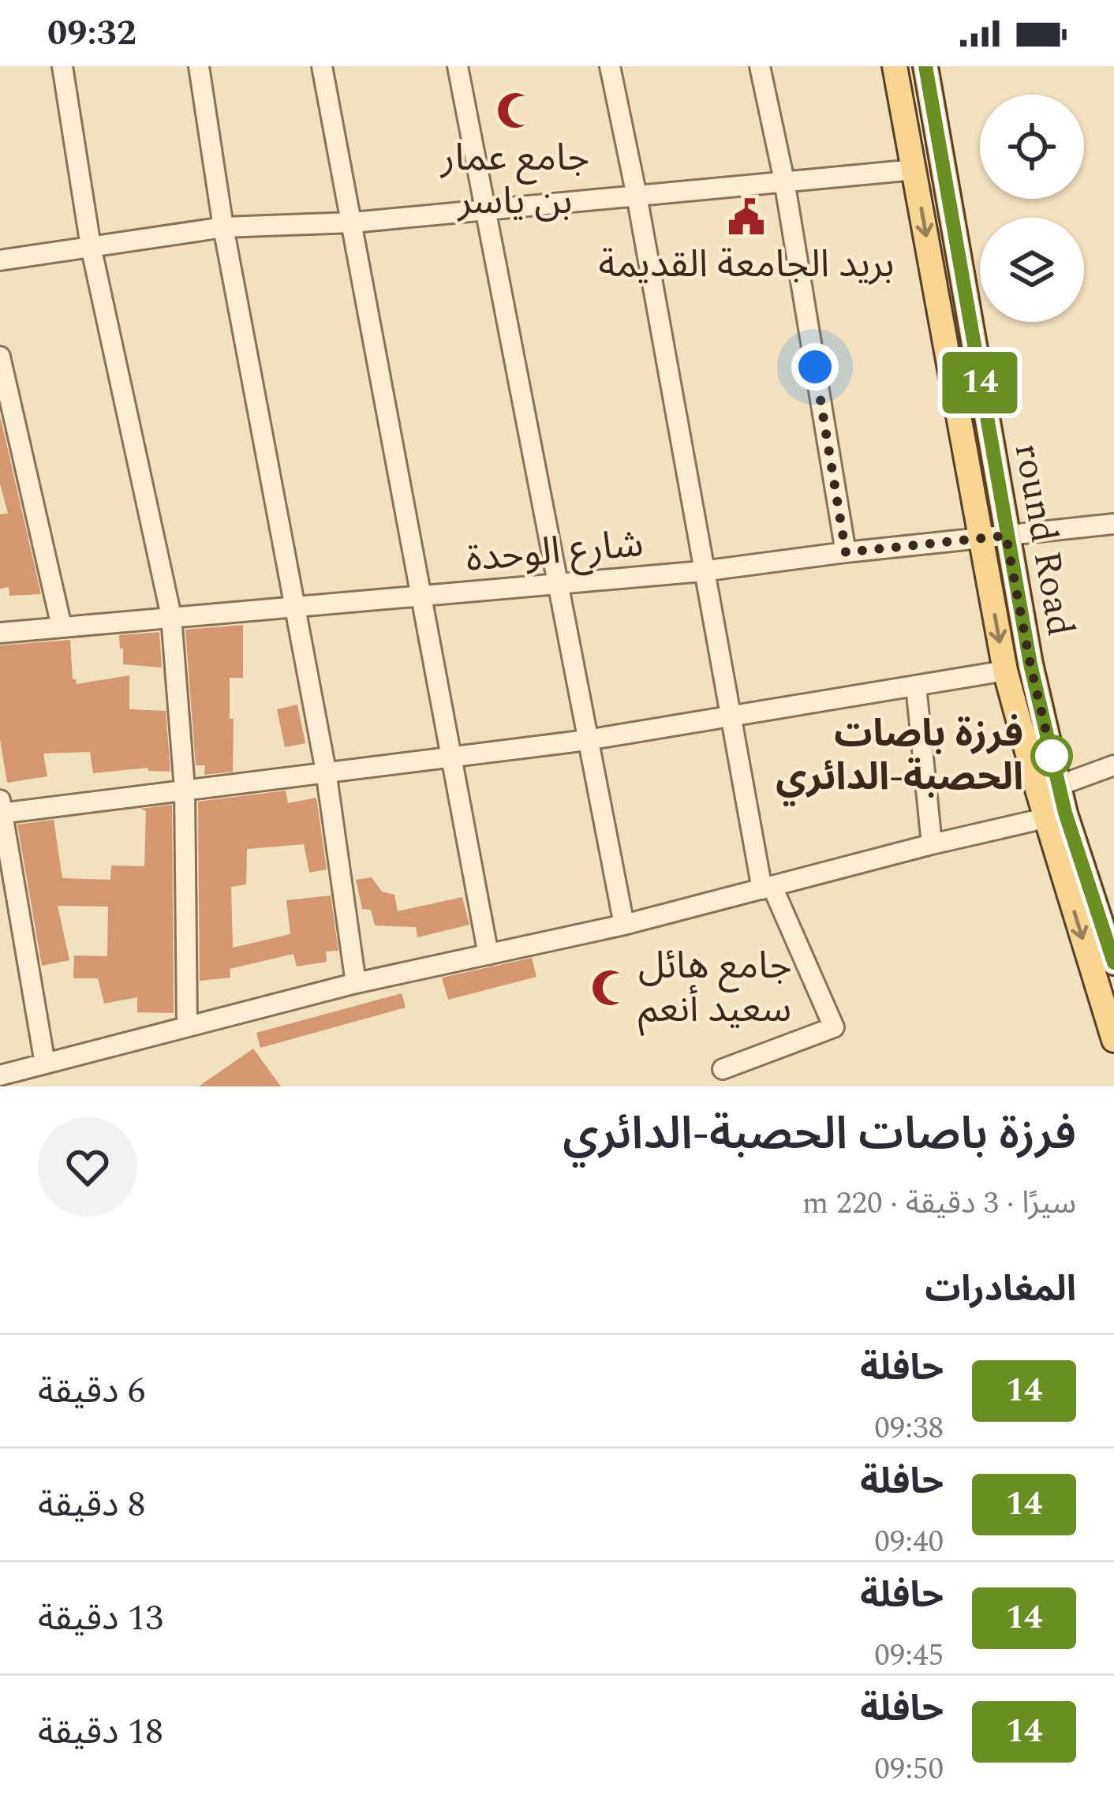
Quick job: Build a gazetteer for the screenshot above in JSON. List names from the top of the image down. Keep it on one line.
{"streets":{"main road":["round Road"],"street":["شارع الوحدة"]},"crossings":[["round Road","شارع الوحدة"]],"places":{"mosque":["جامع عمار بن ياسر","جامع هائل سعيد أنعم"],"public building":["بريد الجامعة القديمة"],"other":["فرزة باصات الحصبة-الدائري"]},"lines":["bus line 14"],"page":{"status":"09:32","on_map":"14","heading":[["فرزة باصات الحصبة-الدائري","سيرًا · 3 دقيقة · 220 m"],"المغادرات"],"list":[{"mark":"14","name":"حافلة","note":"09:38","value":"6 دقيقة"},{"mark":"14","name":"حافلة","note":"09:40","value":"8 دقيقة"},{"mark":"14","name":"حافلة","note":"09:45","value":"13 دقيقة"},{"mark":"14","name":"حافلة","note":"09:50","value":"18 دقيقة"}]}}
